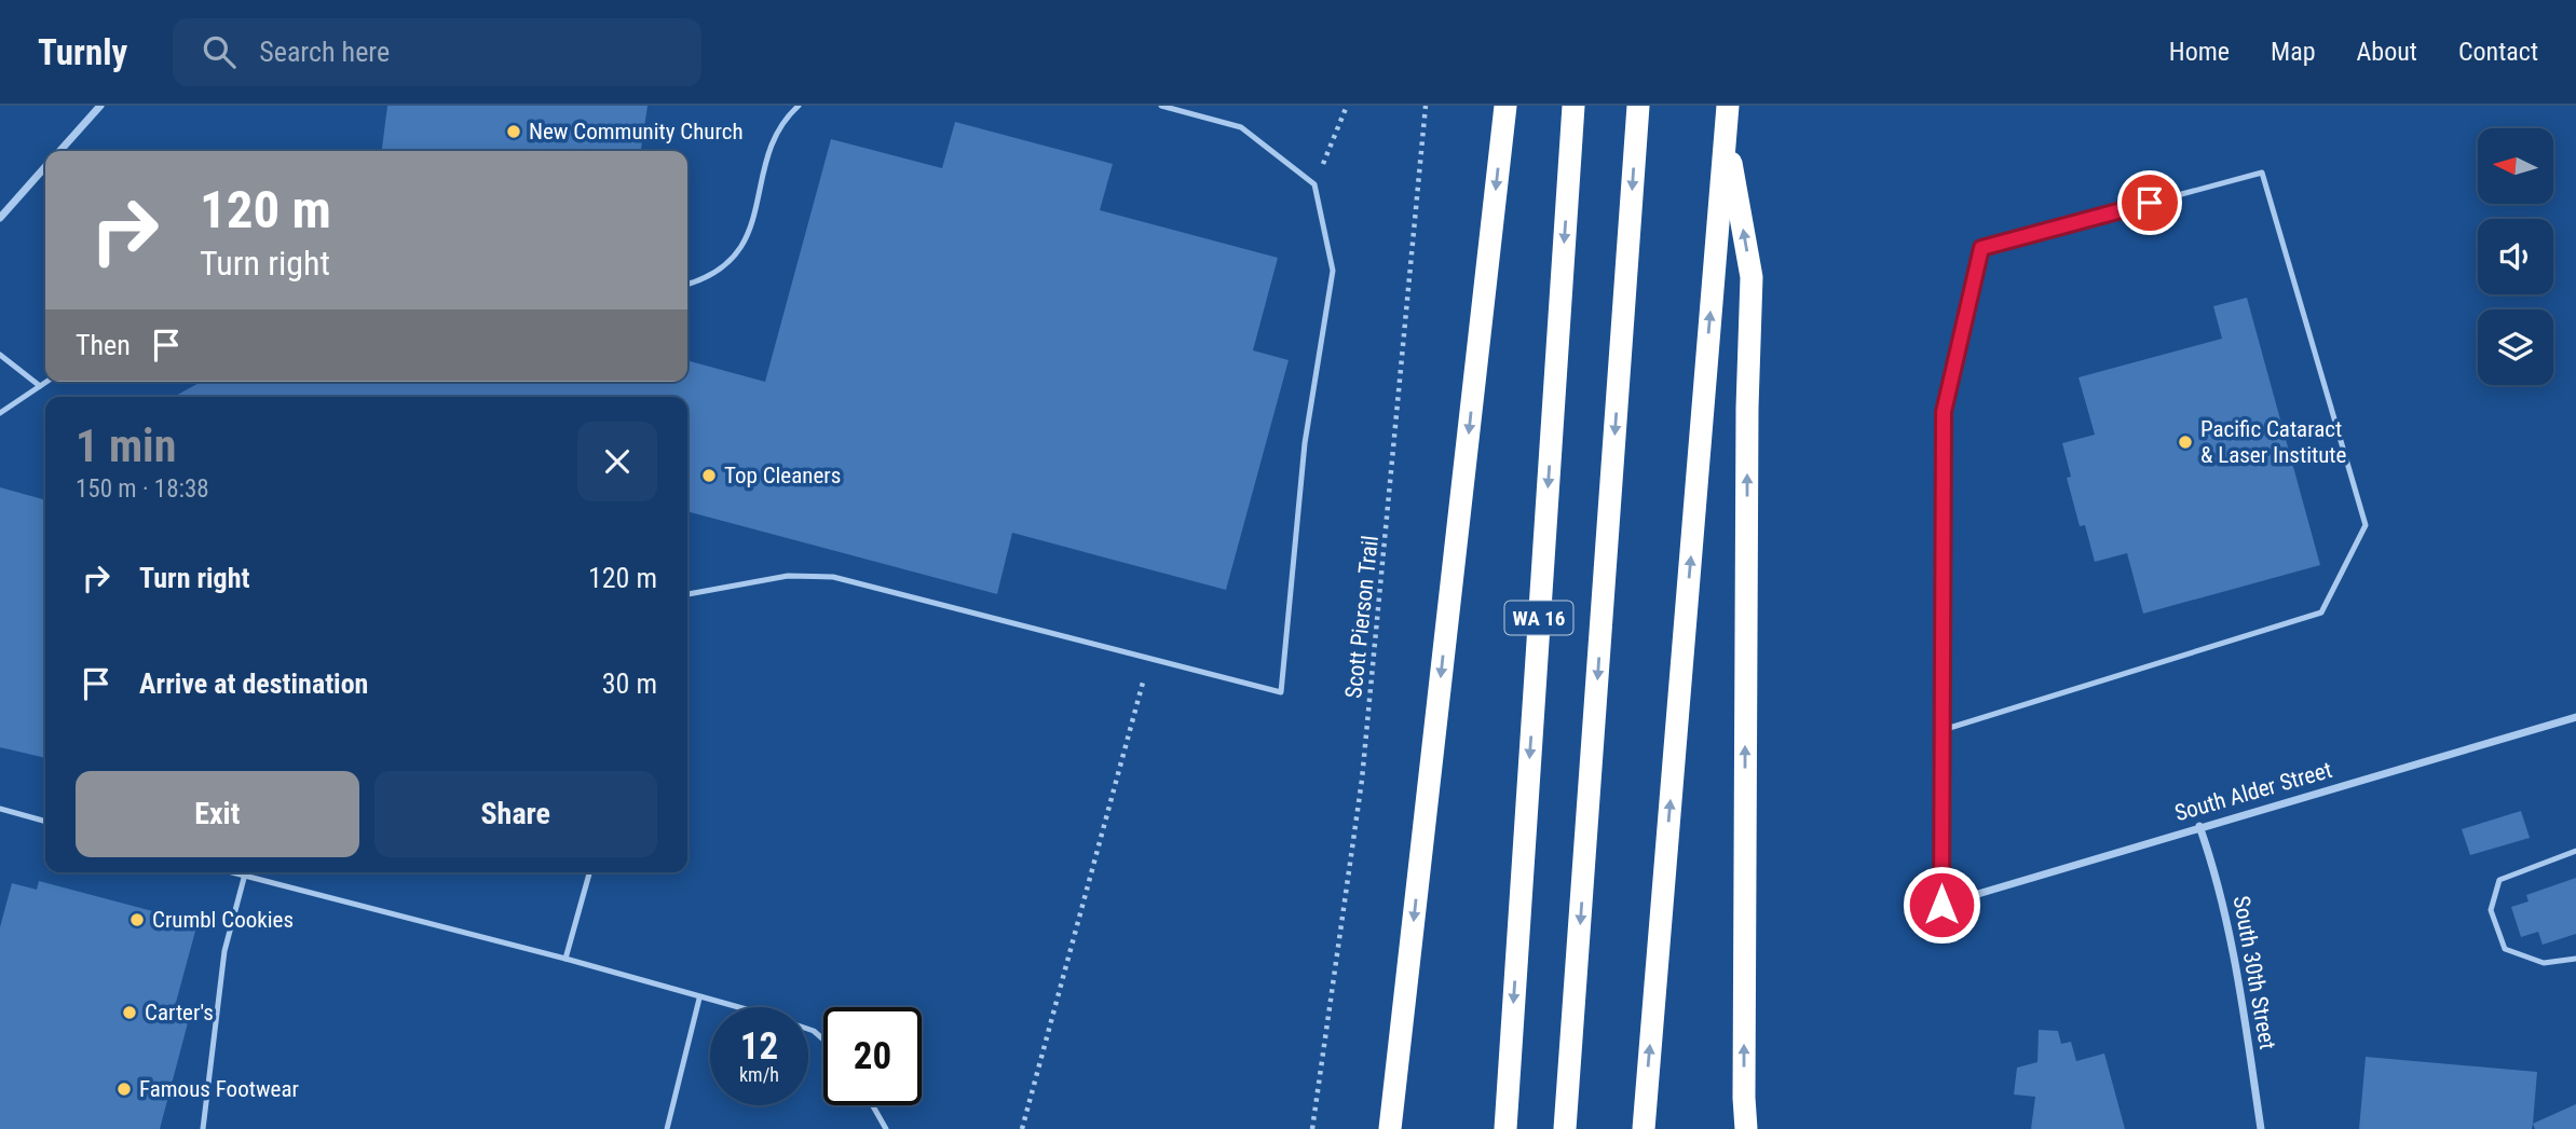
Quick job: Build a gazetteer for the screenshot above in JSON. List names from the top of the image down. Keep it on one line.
{"streets":{"highway":["WA 16"],"street":["South Alder Street","South 30th Street"],"path":["Scott Pierson Trail"]},"crossings":[["South Alder Street","South 30th Street"]],"places":["New Community Church","Pacific Cataract & Laser Institute","Top Cleaners","Crumbl Cookies","Carter's","Famous Footwear"],"north":"left","page":{"header":"Turnly","search":"Search here","nav":["Home","Map","About","Contact"],"turn":["120 m","Turn right"],"then":"Then","heading":["1 min","150 m · 18:38"],"list":[{"name":"Turn right","value":"120 m"},{"name":"Arrive at destination","value":"30 m"}],"buttons":["Exit","Share"],"speed":"12 km/h","limit":"20"}}
